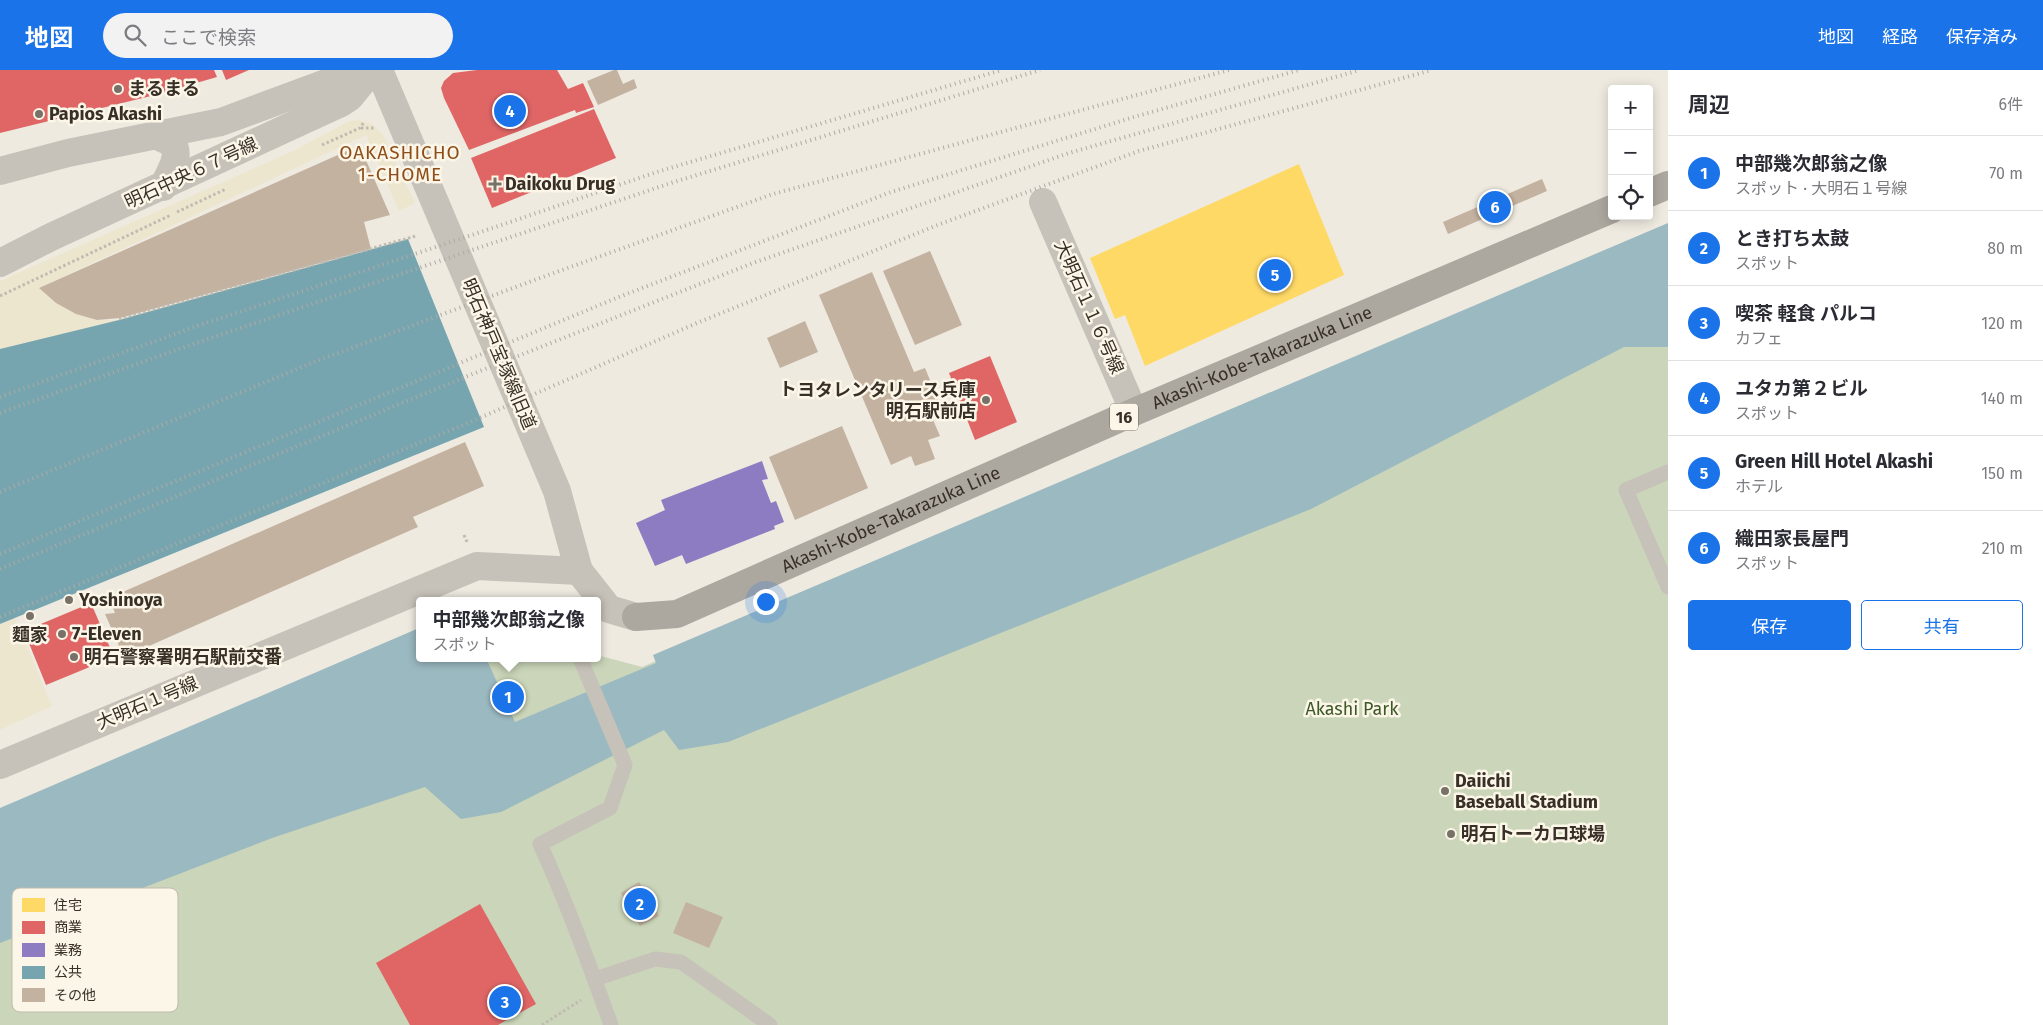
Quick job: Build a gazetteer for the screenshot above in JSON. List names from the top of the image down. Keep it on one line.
{"streets":{"main road":["Akashi-Kobe-Takarazuka Line","16"],"street":["明石中央６７号線","大明石１１６号線","明石神戸宝塚線旧道","大明石１号線"]},"crossings":[["大明石１１６号線","Akashi-Kobe-Takarazuka Line"],["明石神戸宝塚線旧道","Akashi-Kobe-Takarazuka Line"],["明石神戸宝塚線旧道","大明石１号線"]],"districts":["OAKASHICHO 1-CHOME"],"parks":["Akashi Park"],"places":{"other":["まるまる","Papios Akashi","トヨタレンタリース兵庫 明石駅前店","Yoshinoya","麵家","7-Eleven","明石警察署明石駅前交番","Daiichi Baseball Stadium","明石トーカロ球場"],"health":["Daikoku Drug"]},"legend":["住宅","商業","業務","公共","その他"],"page":{"header":"地図","search":"ここで検索","nav":["地図","経路","保存済み"],"heading":["周辺","6件"],"map_buttons":["+","−"],"pins":["4","6","5","1","2","3"],"list":[{"mark":"1","name":"中部幾次郎翁之像","note":"スポット · 大明石１号線","value":"70 m"},{"mark":"2","name":"とき打ち太鼓","note":"スポット","value":"80 m"},{"mark":"3","name":"喫茶 軽食 パルコ","note":"カフェ","value":"120 m"},{"mark":"4","name":"ユタカ第２ビル","note":"スポット","value":"140 m"},{"mark":"5","name":"Green Hill Hotel Akashi","note":"ホテル","value":"150 m"},{"mark":"6","name":"織田家長屋門","note":"スポット","value":"210 m"}],"buttons":["保存","共有"],"popup":["中部幾次郎翁之像","スポット"]}}
